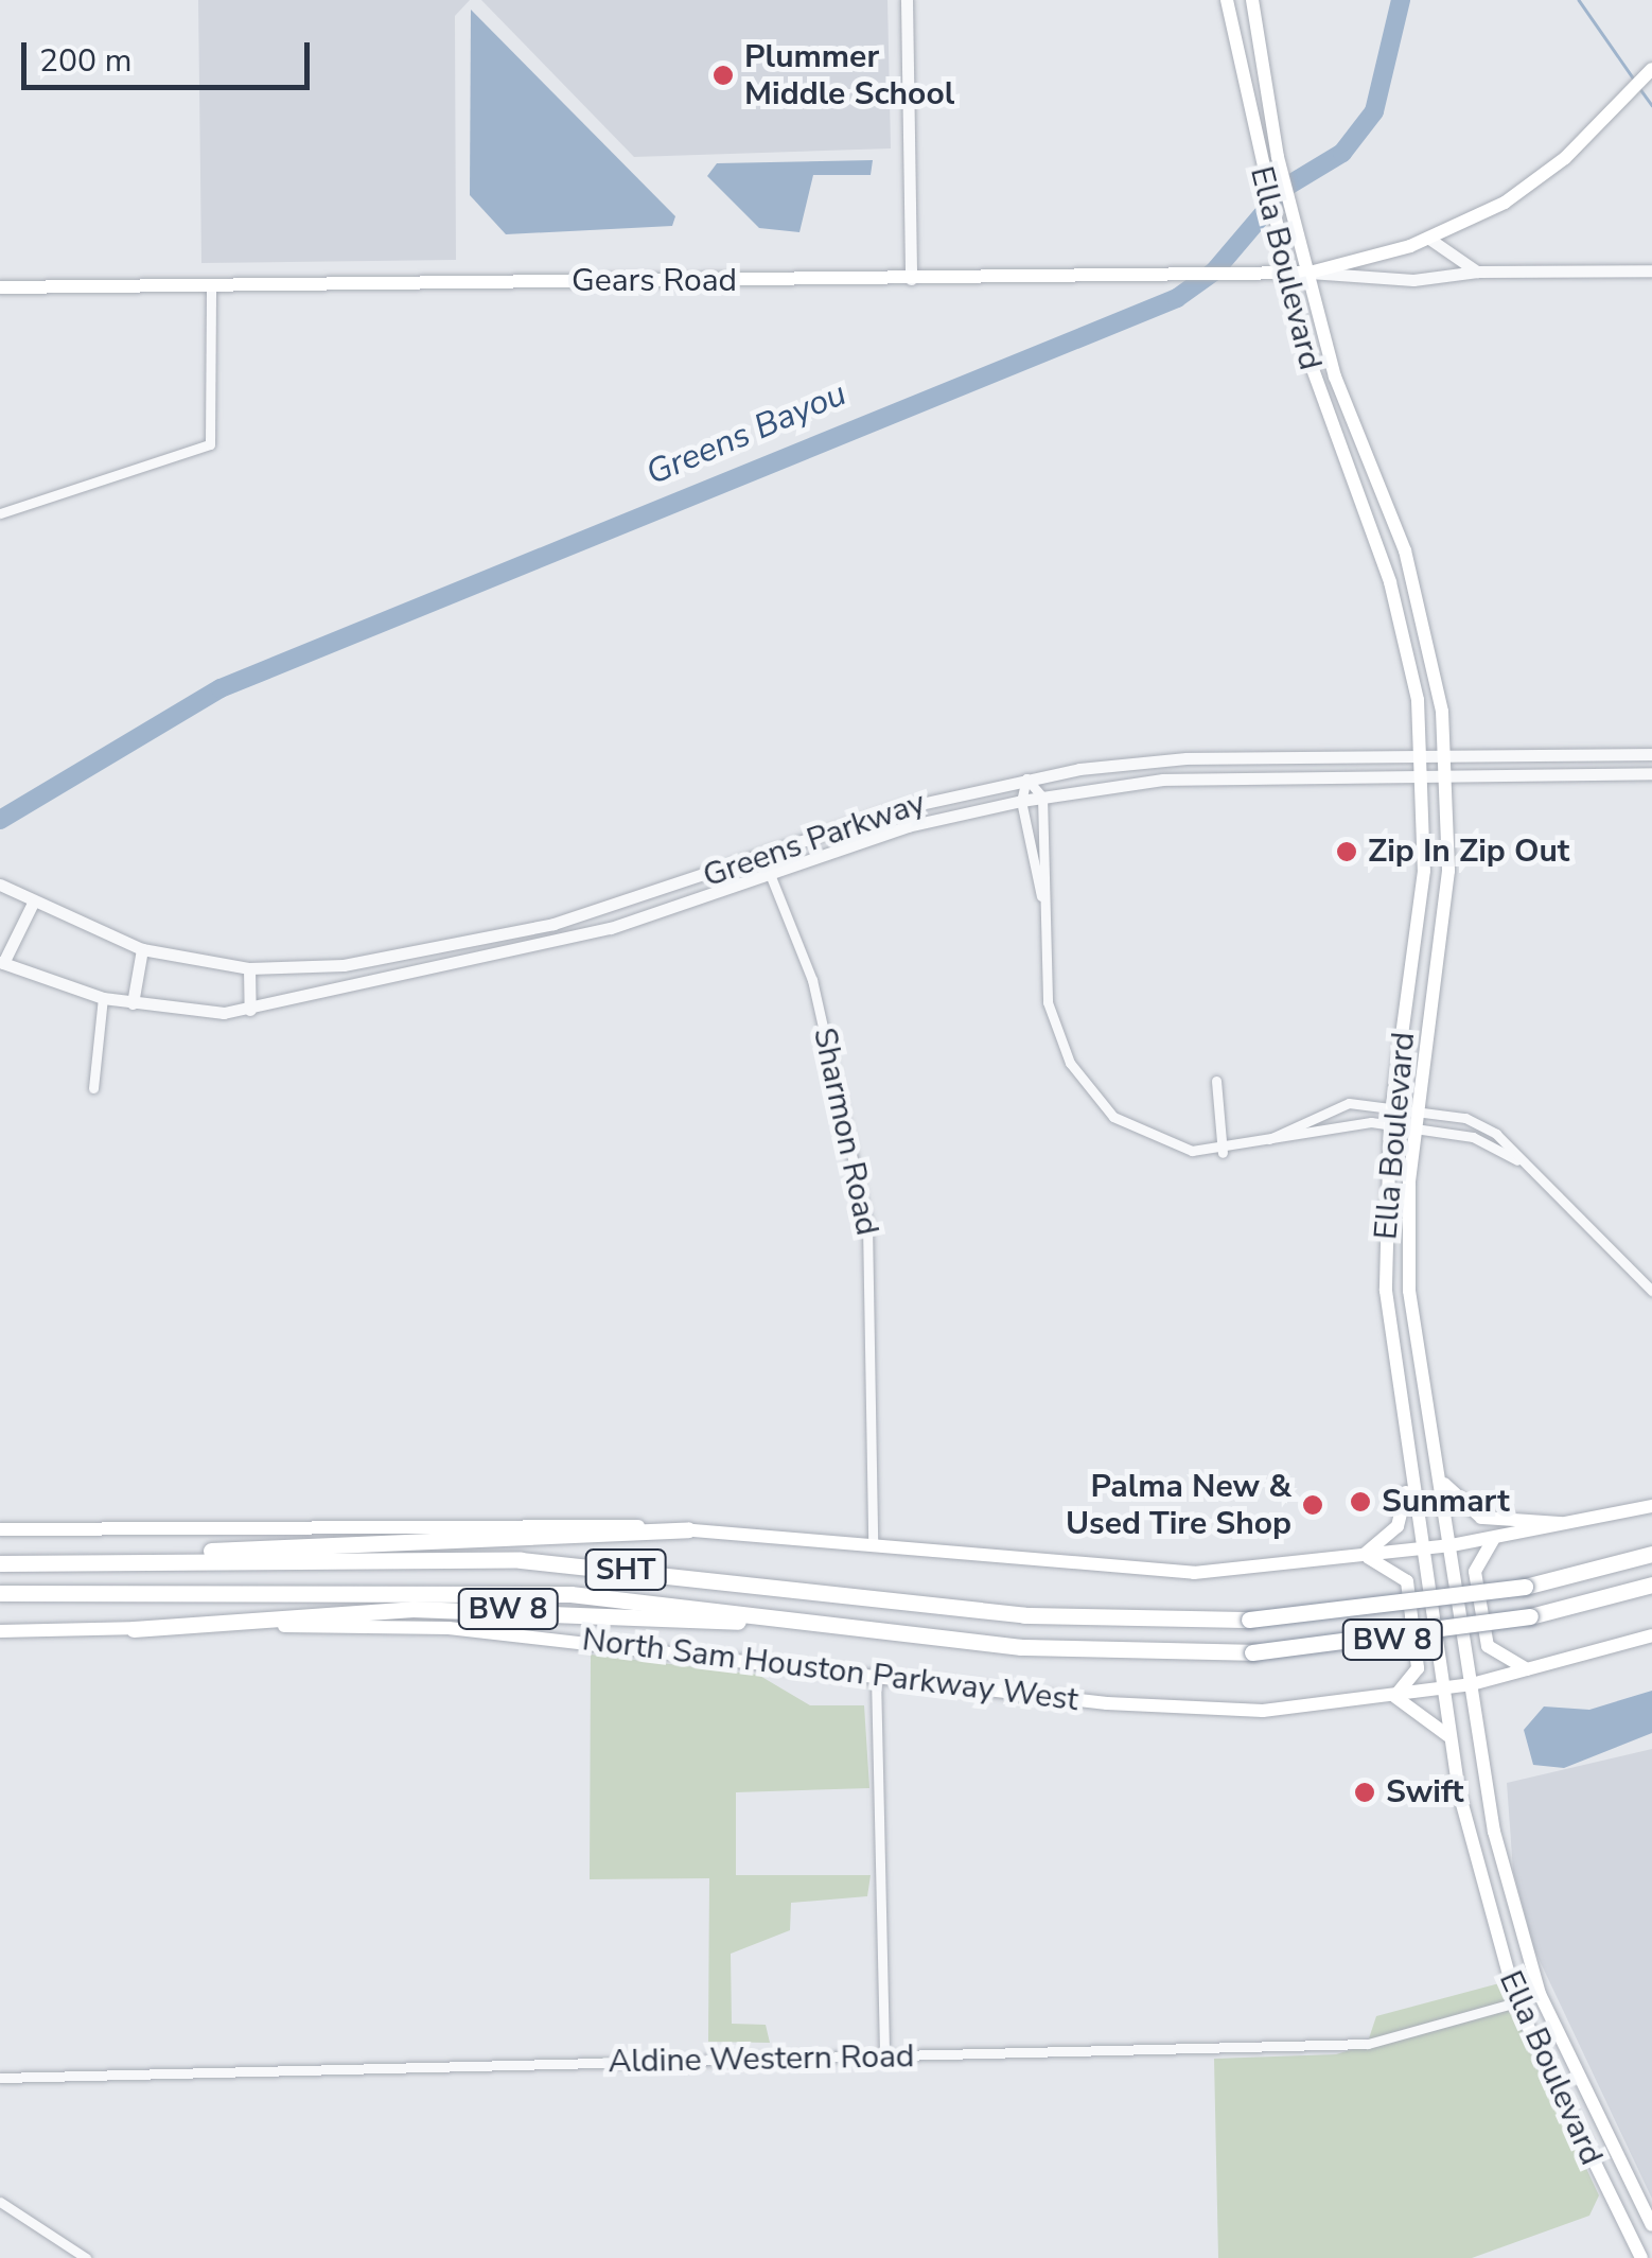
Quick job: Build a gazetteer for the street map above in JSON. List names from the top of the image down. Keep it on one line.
{"streets":{"highway":["SHT","BW 8","North Sam Houston Parkway West"],"main road":["Ella Boulevard","Gears Road"],"street":["Greens Parkway","Sharmon Road","Aldine Western Road"]},"crossings":[["Ella Boulevard","Gears Road"],["Ella Boulevard","Greens Parkway"],["Ella Boulevard","North Sam Houston Parkway West"],["Ella Boulevard","Aldine Western Road"],["Greens Parkway","Sharmon Road"],["SHT","BW 8"],["SHT","North Sam Houston Parkway West"],["BW 8","North Sam Houston Parkway West"]],"water":["Greens Bayou"],"places":["Plummer Middle School","Zip In Zip Out","Sunmart","Palma New & Used Tire Shop","Swift"],"scale_bar":"200 m"}
